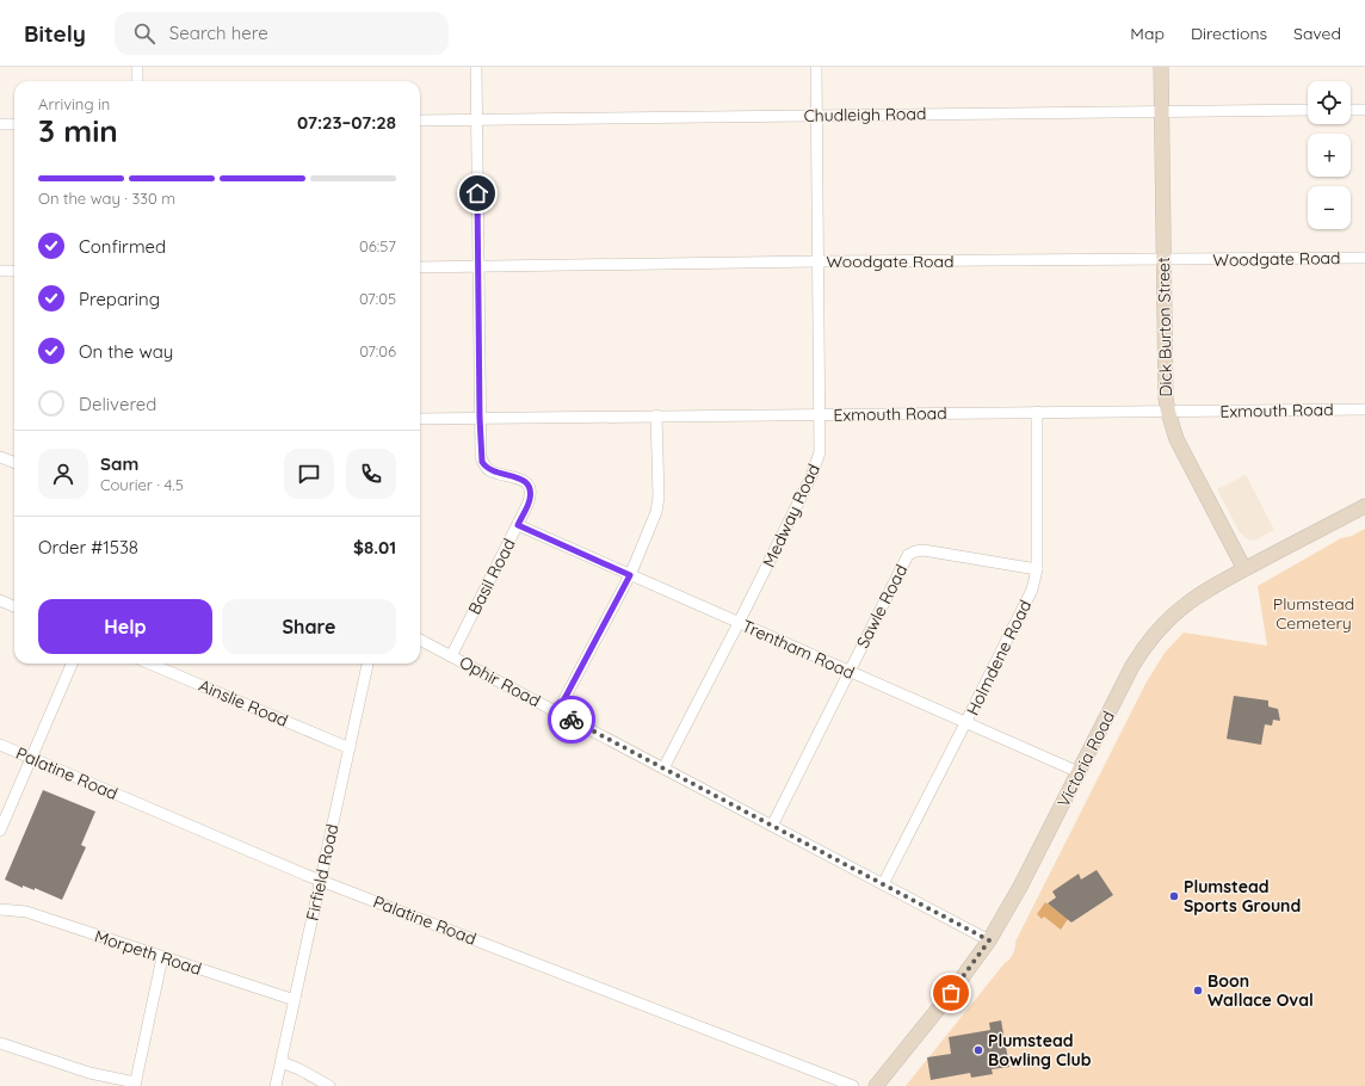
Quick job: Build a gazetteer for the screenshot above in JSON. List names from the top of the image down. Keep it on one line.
{"streets":{"street":["Chudleigh Road","Woodgate Road","Dick Burton Street","Exmouth Road","Medway Road","Basil Road","Sawle Road","Trentham Road","Holmdene Road","Ophir Road","Ainslie Road","Victoria Road","Palatine Road","Firfield Road","Morpeth Road"]},"crossings":[["Chudleigh Road","Dick Burton Street"],["Chudleigh Road","Medway Road"],["Chudleigh Road","Basil Road"],["Woodgate Road","Dick Burton Street"],["Woodgate Road","Medway Road"],["Woodgate Road","Basil Road"],["Dick Burton Street","Exmouth Road"],["Dick Burton Street","Victoria Road"],["Exmouth Road","Medway Road"],["Exmouth Road","Basil Road"],["Exmouth Road","Holmdene Road"],["Medway Road","Trentham Road"],["Medway Road","Ophir Road"],["Basil Road","Trentham Road"],["Basil Road","Ophir Road"],["Sawle Road","Trentham Road"],["Sawle Road","Holmdene Road"],["Sawle Road","Ophir Road"],["Trentham Road","Holmdene Road"],["Trentham Road","Victoria Road"],["Holmdene Road","Ophir Road"],["Ophir Road","Victoria Road"],["Ainslie Road","Firfield Road"],["Palatine Road","Firfield Road"],["Firfield Road","Morpeth Road"]],"parks":["Plumstead Cemetery"],"places":["Plumstead Sports Ground","Boon Wallace Oval","Plumstead Bowling Club"],"page":{"header":"Bitely","search":"Search here","nav":["Map","Directions","Saved"],"map_buttons":["+","−"],"heading":["3 min","Arriving in","07:23–07:28"],"panel":["Sam","Courier · 4.5","Order #1538","$8.01"],"bar":"On the way · 330 m","list":[["Confirmed","06:57"],["Preparing","07:05"],["On the way","07:06"],"Delivered"],"buttons":["Help","Share"]}}
